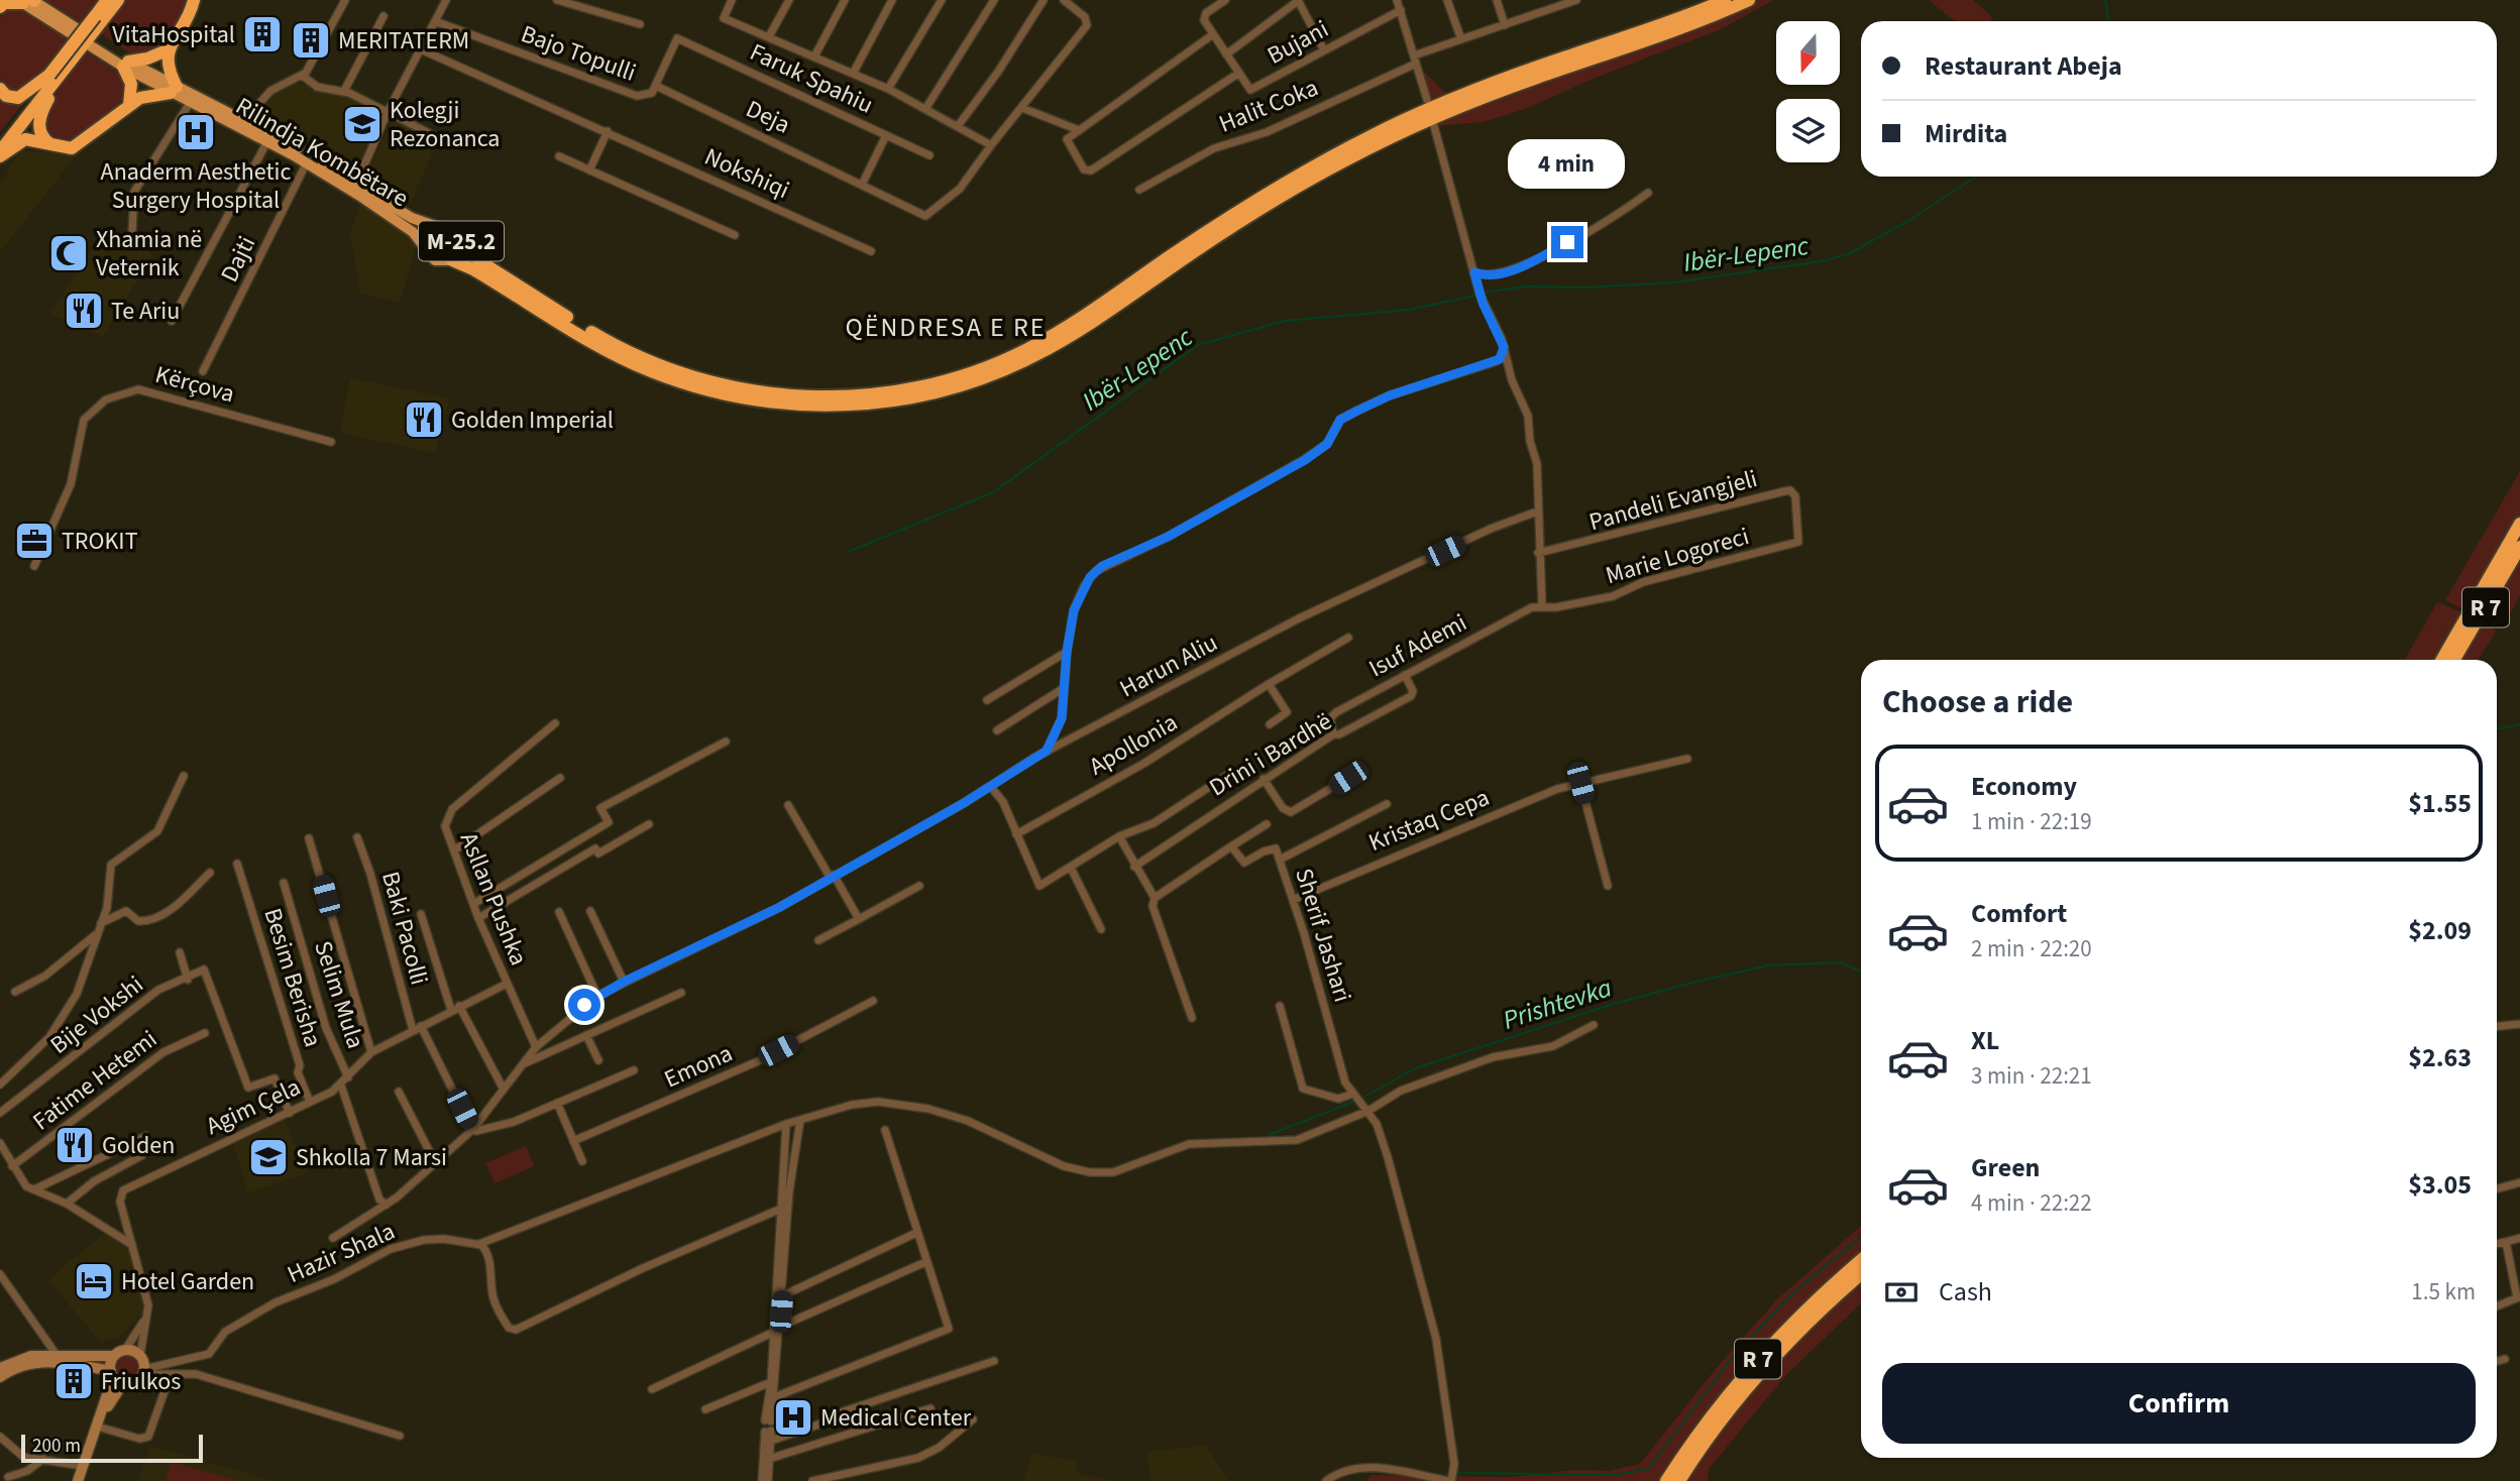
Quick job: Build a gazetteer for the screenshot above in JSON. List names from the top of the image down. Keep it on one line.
{"streets":{"highway":["R 7"],"main road":["Rilindja Kombëtare","M-25.2"],"street":["Bujani","Bajo Topulli","Faruk Spahiu","Halit Coka","Deja","Nokshiqi","Dajti","Kërçova","Pandeli Evangjeli","Marie Logoreci","Isuf Ademi","Harun Aliu","Apollonia","Drini i Bardhë","Kristaq Cepa","Asllan Pushka","Baki Pacolli","Sherif Jashari","Besim Berisha","Selim Mula","Bije Vokshi","Emona","Fatime Hetemi","Agim Çela","Hazir Shala"]},"crossings":[["Bajo Topulli","Faruk Spahiu"],["Bajo Topulli","Deja"],["Rilindja Kombëtare","M-25.2"],["Rilindja Kombëtare","Dajti"],["Pandeli Evangjeli","Marie Logoreci"],["Marie Logoreci","Isuf Ademi"],["Isuf Ademi","Drini i Bardhë"],["Harun Aliu","Asllan Pushka"],["Kristaq Cepa","Sherif Jashari"],["Asllan Pushka","Agim Çela"],["Baki Pacolli","Agim Çela"],["Besim Berisha","Agim Çela"],["Selim Mula","Agim Çela"],["Agim Çela","Hazir Shala"]],"districts":["QËNDRESA E RE"],"water":["Ibër-Lepenc","Prishtevka"],"places":{"building":["VitaHospital","MERITATERM","Friulkos"],"school or university":["Kolegji Rezonanca","Shkolla 7 Marsi"],"hospital":["Anaderm Aesthetic Surgery Hospital","Medical Center"],"mosque":["Xhamia në Veternik"],"restaurant":["Te Ariu","Golden Imperial","Golden"],"office":["TROKIT"],"hotel":["Hotel Garden"]},"scale_bar":"200 m","north":"bottom","page":{"banner":["Restaurant Abeja","Mirdita"],"bubble":"4 min","heading":"Choose a ride","list":[{"name":"Economy","note":"1 min · 22:19","value":"$1.55"},{"name":"Comfort","note":"2 min · 22:20","value":"$2.09"},{"name":"XL","note":"3 min · 22:21","value":"$2.63"},{"name":"Green","note":"4 min · 22:22","value":"$3.05"}],"pay":["Cash","1.5 km"],"buttons":"Confirm","scale":"200 m"}}
